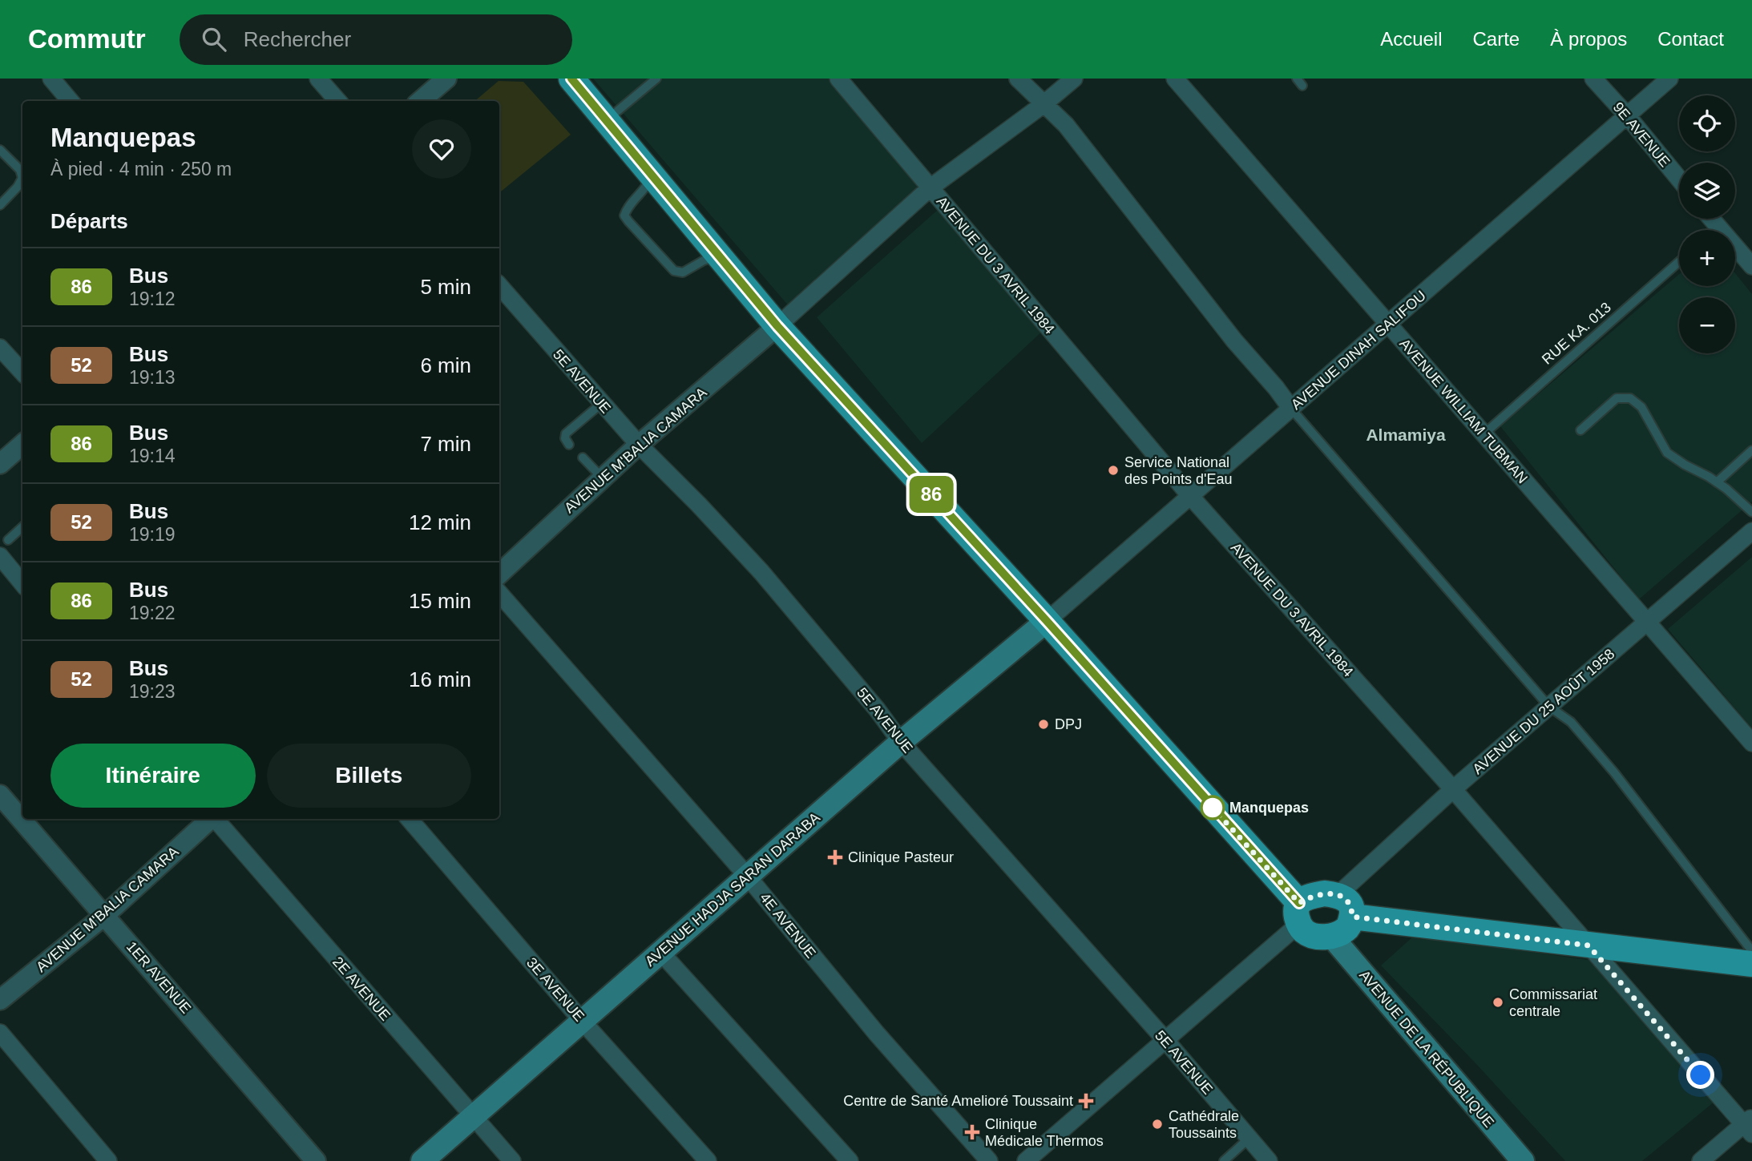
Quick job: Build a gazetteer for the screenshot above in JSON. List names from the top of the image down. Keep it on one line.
{"streets":{"main road":["AVENUE HADJA SARAN DARABA","AVENUE DE LA RÉPUBLIQUE"],"street":["9E AVENUE","AVENUE DU 3 AVRIL 1984","AVENUE DINAH SALIFOU","5E AVENUE","AVENUE WILLIAM TUBMAN","AVENUE M'BALIA CAMARA","AVENUE DU 25 AOÛT 1958","4E AVENUE","1ER AVENUE","2E AVENUE","3E AVENUE"],"lane":["RUE KA. 013"]},"crossings":[["9E AVENUE","AVENUE DINAH SALIFOU"],["AVENUE DU 3 AVRIL 1984","AVENUE DINAH SALIFOU"],["AVENUE DU 3 AVRIL 1984","AVENUE DU 25 AOÛT 1958"],["RUE KA. 013","AVENUE WILLIAM TUBMAN"],["AVENUE DINAH SALIFOU","AVENUE WILLIAM TUBMAN"],["AVENUE DINAH SALIFOU","AVENUE HADJA SARAN DARABA"],["5E AVENUE","AVENUE M'BALIA CAMARA"],["5E AVENUE","AVENUE HADJA SARAN DARABA"],["AVENUE WILLIAM TUBMAN","AVENUE DU 25 AOÛT 1958"],["AVENUE M'BALIA CAMARA","1ER AVENUE"],["AVENUE DU 25 AOÛT 1958","AVENUE DE LA RÉPUBLIQUE"],["AVENUE HADJA SARAN DARABA","4E AVENUE"],["AVENUE HADJA SARAN DARABA","2E AVENUE"],["AVENUE HADJA SARAN DARABA","3E AVENUE"]],"districts":["Almamiya"],"places":{"other":["Service National des Points d'Eau","DPJ","Manquepas","Commissariat centrale","Cathédrale Toussaints"],"health":["Clinique Pasteur","Centre de Santé Amelioré Toussaint","Clinique Médicale Thermos"]},"lines":["bus line 86"],"page":{"header":"Commutr","search":"Rechercher","nav":["Accueil","Carte","À propos","Contact"],"on_map":"86","map_buttons":["+","−"],"heading":[["Manquepas","À pied · 4 min · 250 m"],"Départs"],"list":[{"mark":"86","name":"Bus","note":"19:12","value":"5 min"},{"mark":"52","name":"Bus","note":"19:13","value":"6 min"},{"mark":"86","name":"Bus","note":"19:14","value":"7 min"},{"mark":"52","name":"Bus","note":"19:19","value":"12 min"},{"mark":"86","name":"Bus","note":"19:22","value":"15 min"},{"mark":"52","name":"Bus","note":"19:23","value":"16 min"}],"buttons":["Itinéraire","Billets"]}}
